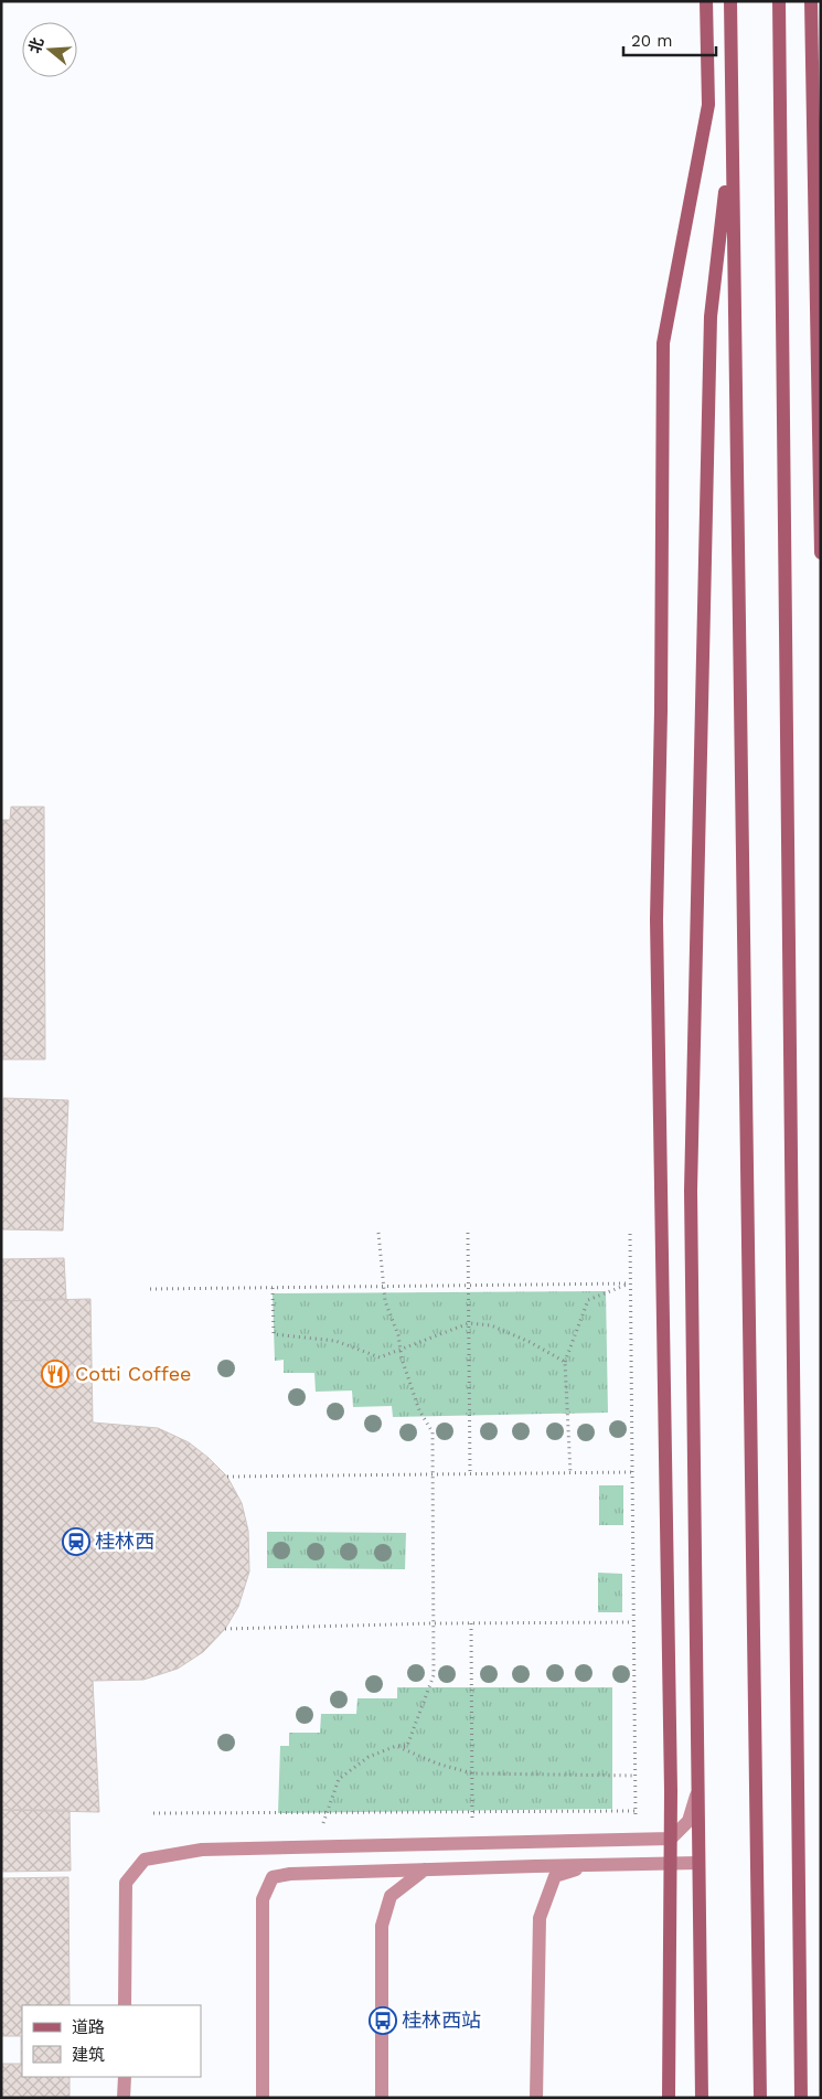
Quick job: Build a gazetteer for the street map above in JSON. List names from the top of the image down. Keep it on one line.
{"places":{"restaurant":["Cotti Coffee"],"station":["桂林西"],"bus stop":["桂林西站"]},"legend":["道路","建筑"],"scale_bar":"20 m","north":"left"}
